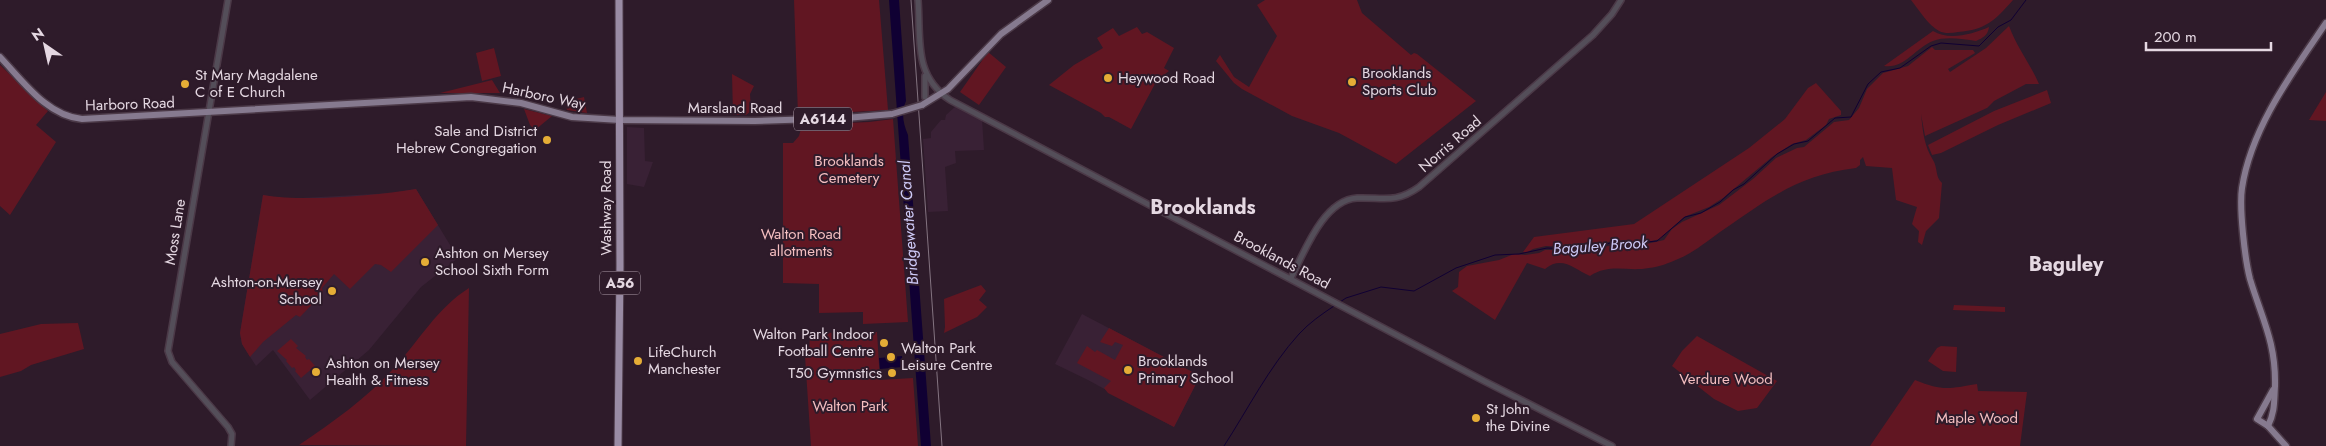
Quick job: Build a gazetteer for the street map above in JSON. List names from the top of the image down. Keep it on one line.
{"streets":{"highway":["Washway Road","A56"],"main road":["Harboro Way","Harboro Road","Marsland Road","A6144"],"street":["Norris Road","Moss Lane","Brooklands Road"]},"crossings":[["Harboro Way","Harboro Road"],["Harboro Way","Marsland Road"],["Harboro Way","Washway Road"],["Harboro Road","Moss Lane"],["Marsland Road","Washway Road"],["Marsland Road","Brooklands Road"],["Norris Road","Brooklands Road"]],"districts":["Brooklands","Baguley"],"water":["Bridgewater Canal","Baguley Brook"],"parks":["Brooklands Cemetery","Walton Road allotments","Verdure Wood","Walton Park","Maple Wood"],"places":["Heywood Road","Brooklands Sports Club","St Mary Magdalene C of E Church","Sale and District Hebrew Congregation","Ashton on Mersey School Sixth Form","Ashton-on-Mersey School","Walton Park Indoor Football Centre","Walton Park Leisure Centre","LifeChurch Manchester","Brooklands Primary School","Ashton on Mersey Health & Fitness","T50 Gymnstics","St John the Divine"],"scale_bar":"200 m","north":"top left"}
